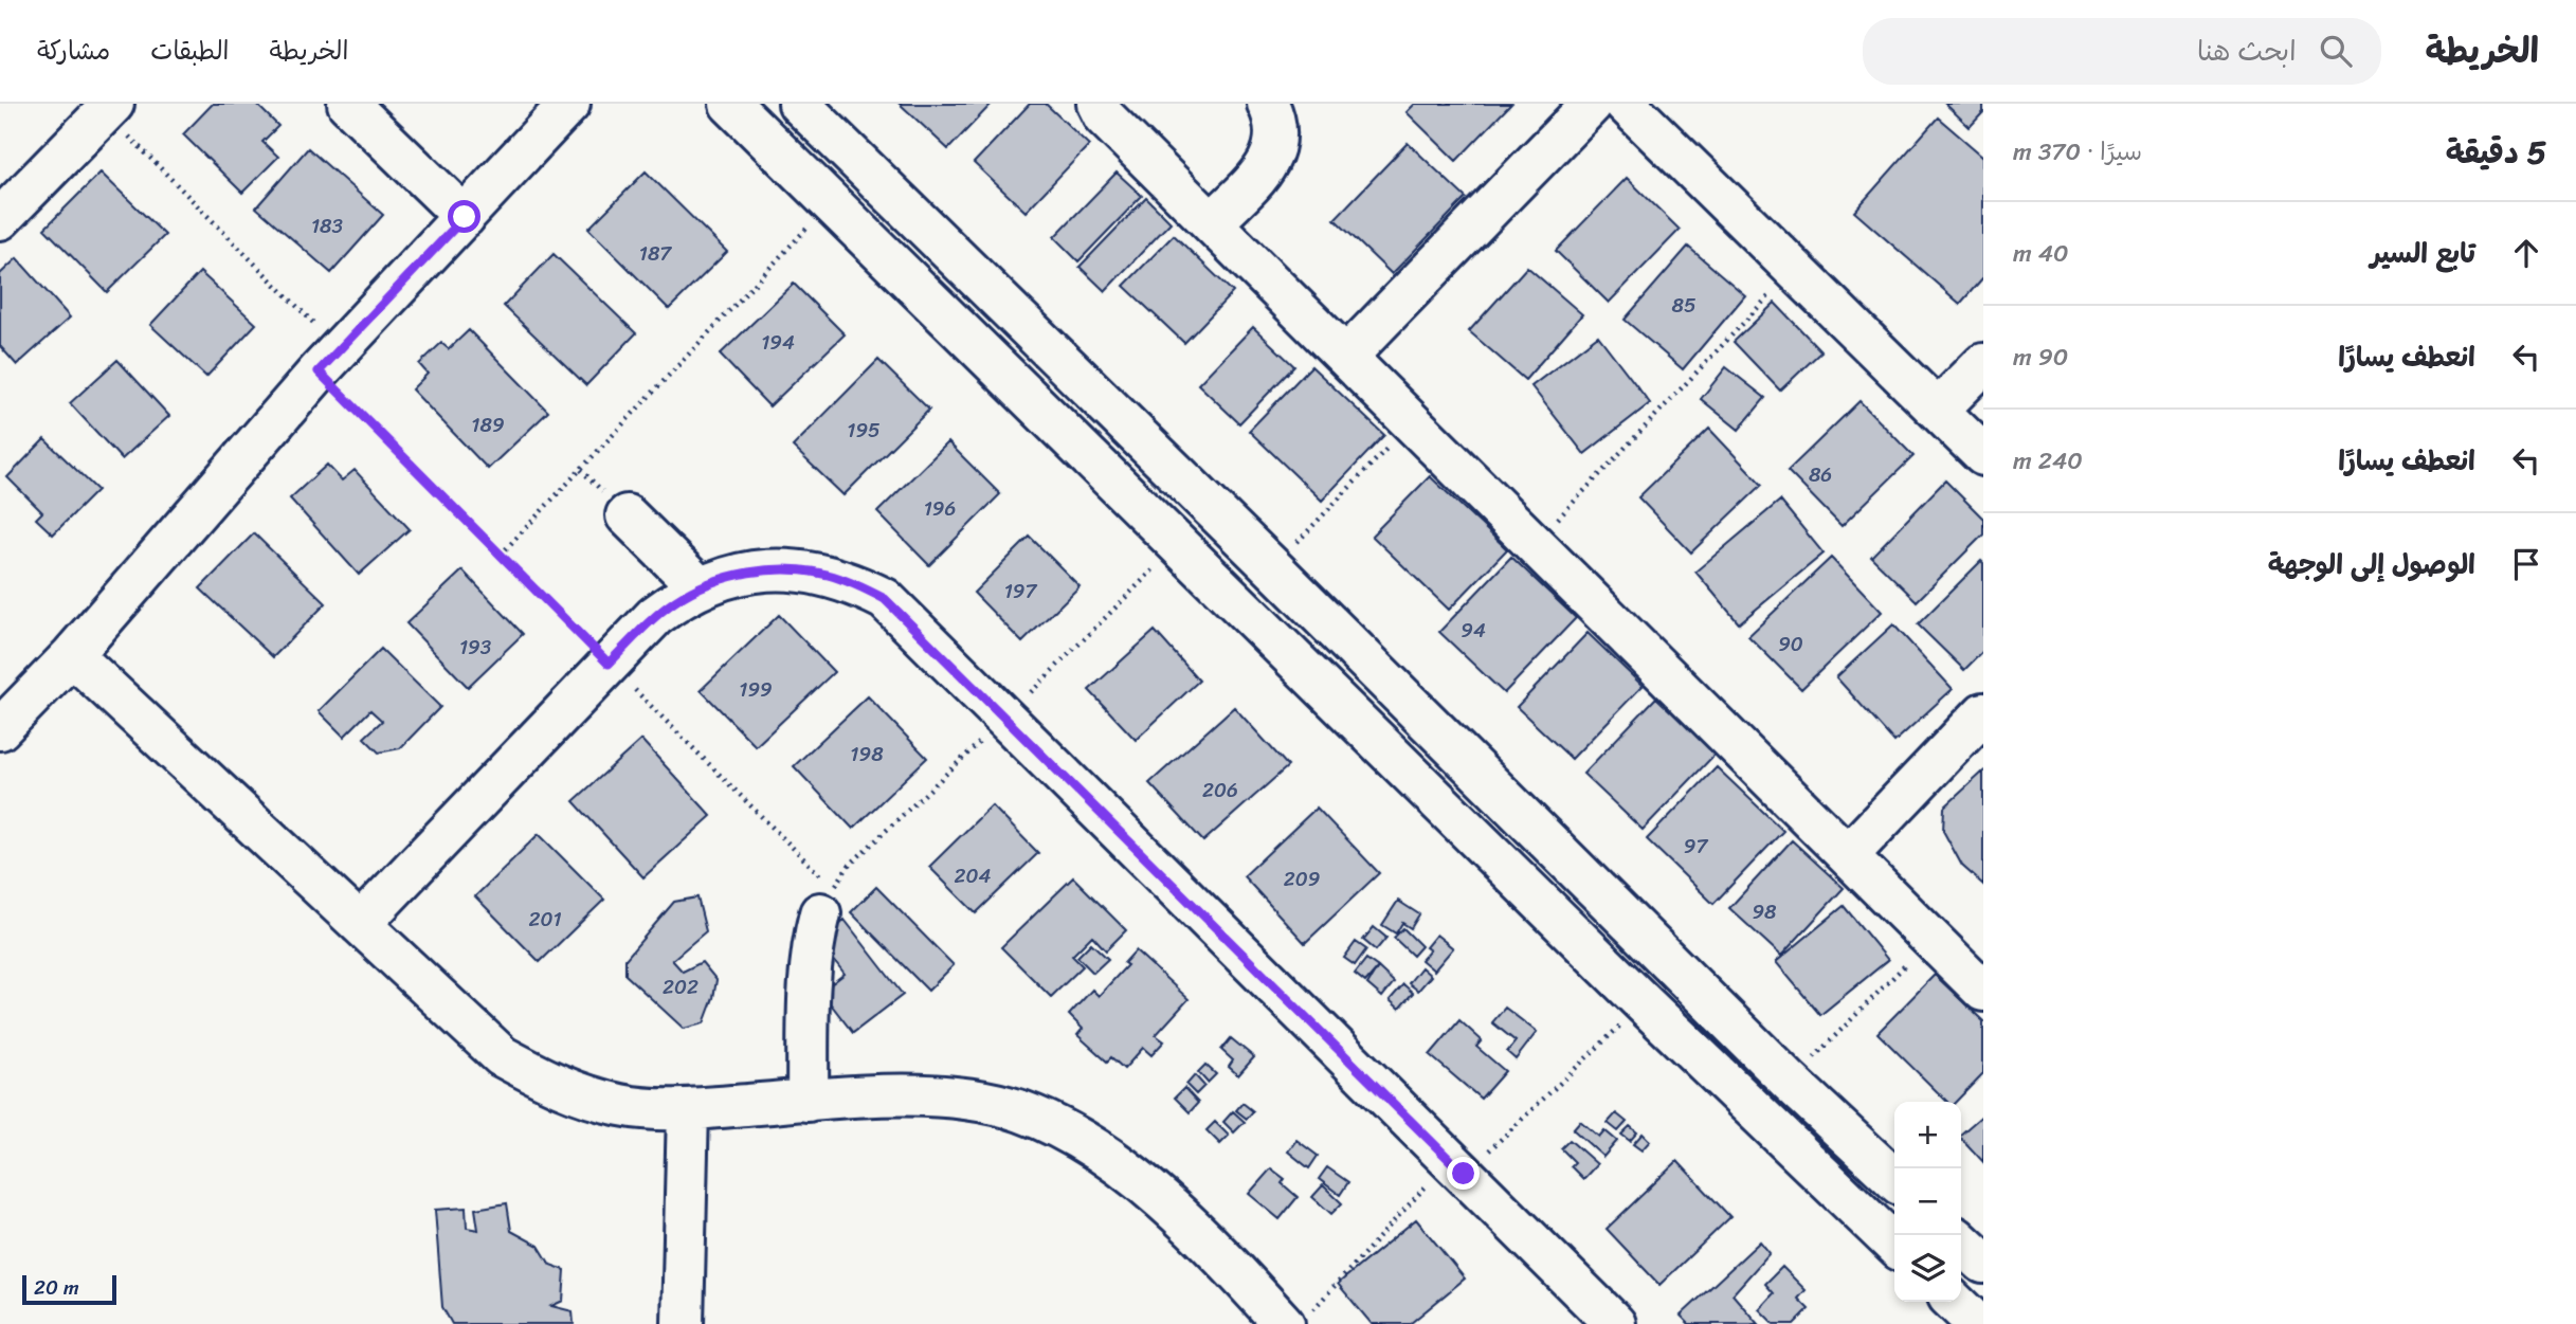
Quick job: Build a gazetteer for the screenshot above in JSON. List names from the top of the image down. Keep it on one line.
{"house_numbers":["183","187","85","194","189","195","86","196","197","94","90","193","199","198","206","97","204","209","98","201","202"],"scale_bar":"20 m","page":{"header":"الخريطة","search":"ابحث هنا","nav":["الخريطة","الطبقات","مشاركة"],"heading":["5 دقيقة","سيرًا · 370 m"],"list":[["تابع السير","40 m"],["انعطف يسارًا","90 m"],["انعطف يسارًا","240 m"],"الوصول إلى الوجهة"],"map_buttons":["+","−"],"scale":"20 m"}}
